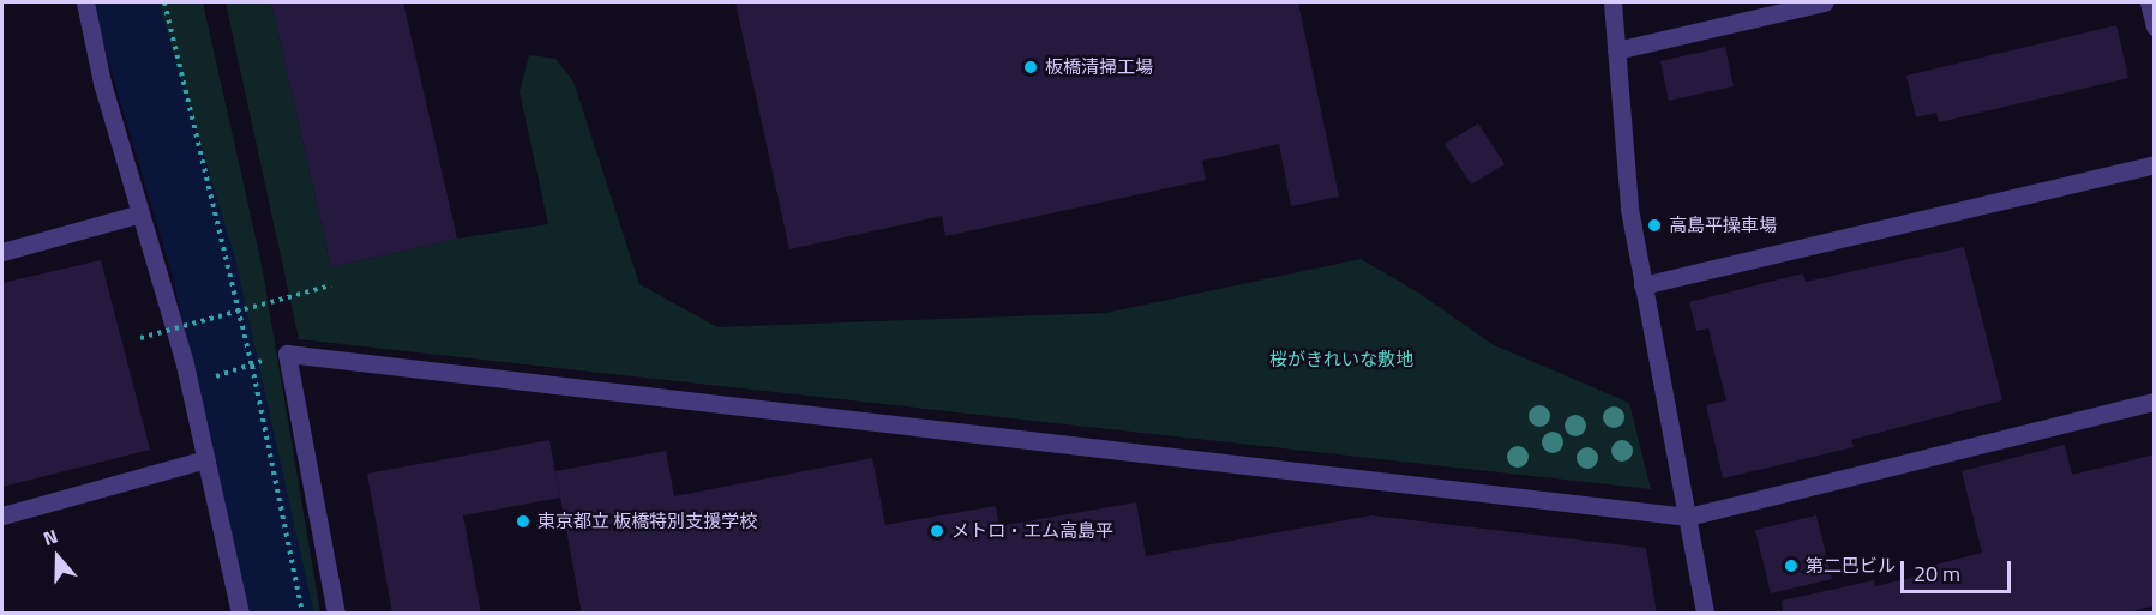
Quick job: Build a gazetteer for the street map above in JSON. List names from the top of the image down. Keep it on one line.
{"parks":["桜がきれいな敷地"],"places":["板橋清掃工場","高島平操車場","東京都立 板橋特別支援学校","メトロ・エム高島平","第二巴ビル"],"scale_bar":"20 m","north":"top"}
